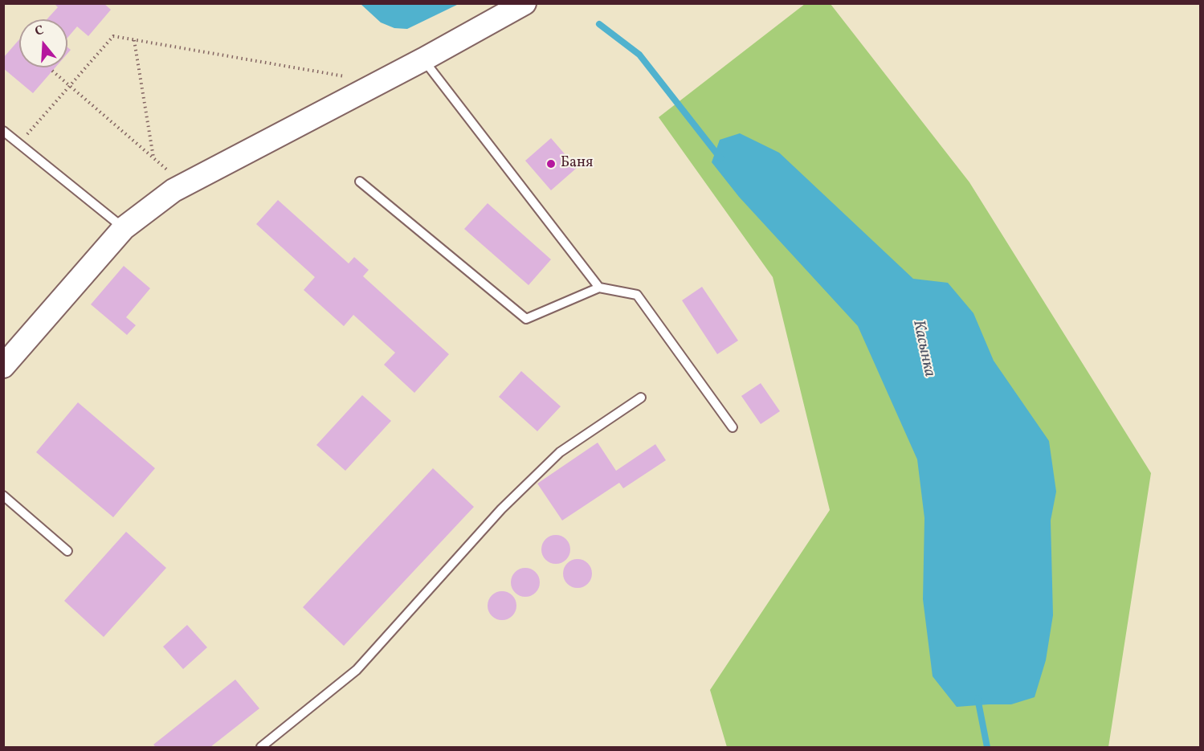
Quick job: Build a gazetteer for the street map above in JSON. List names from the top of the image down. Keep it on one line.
{"water":["Касынка"],"places":["Баня"],"north":"top"}
